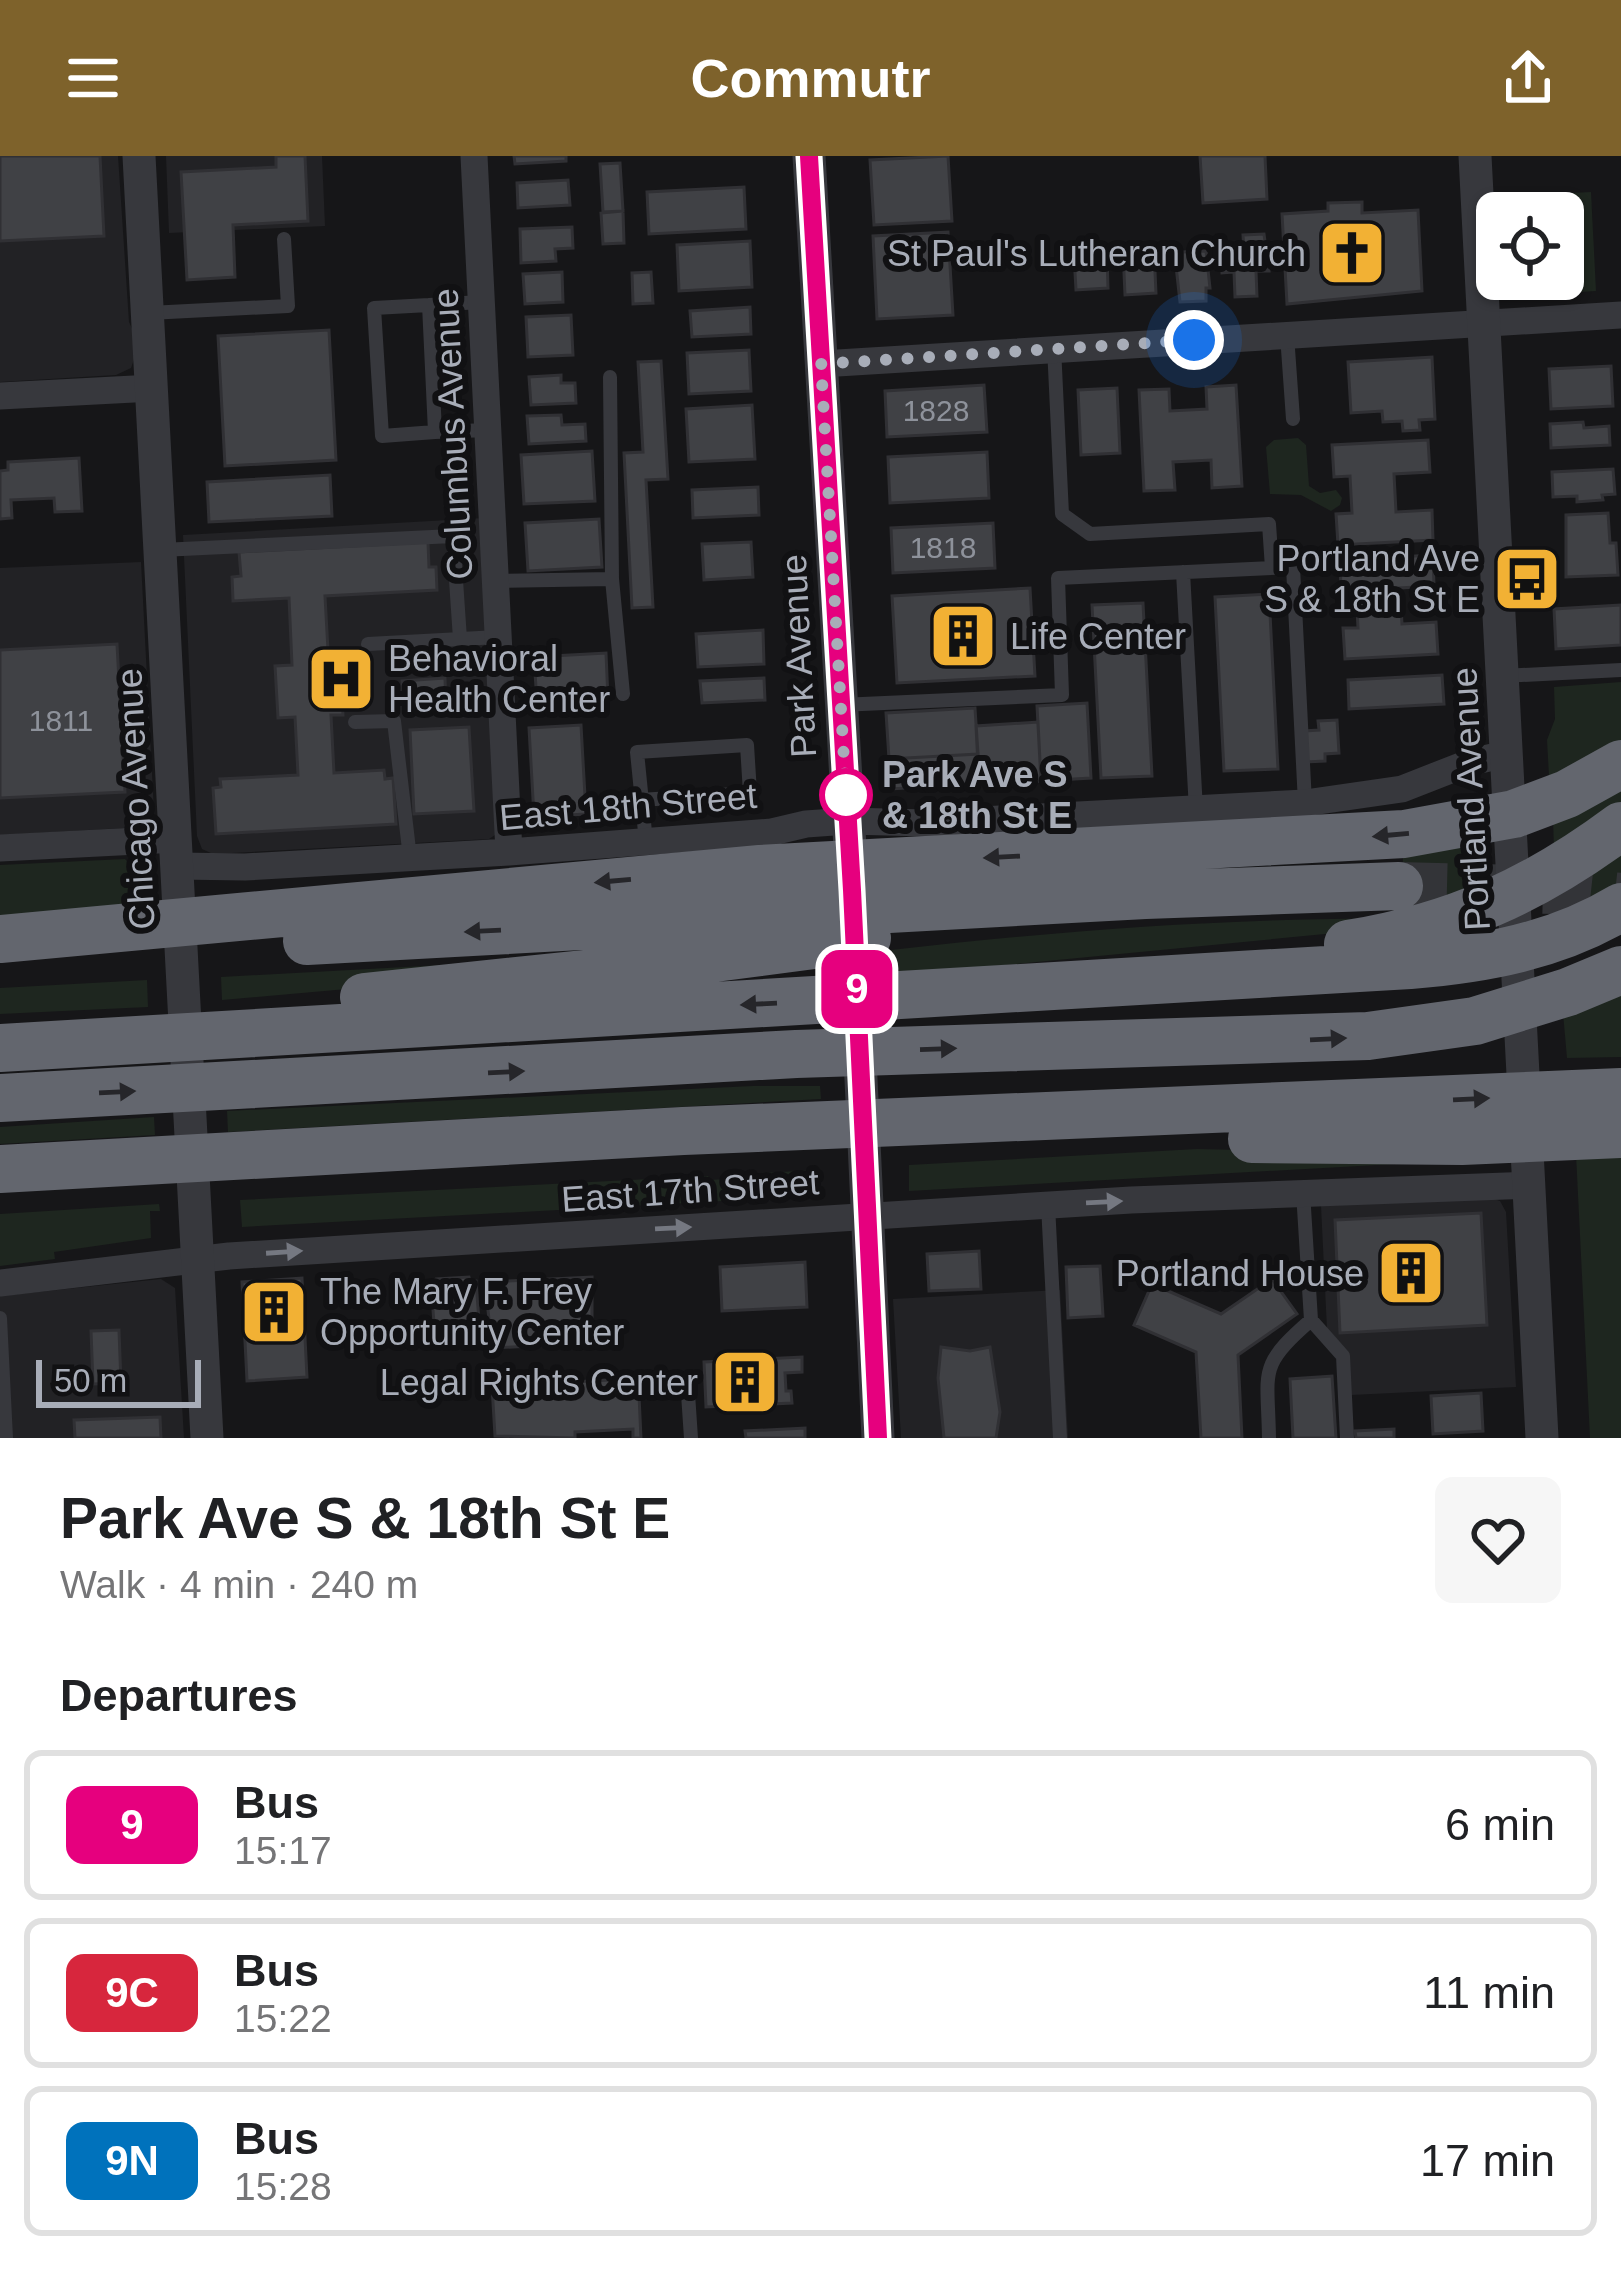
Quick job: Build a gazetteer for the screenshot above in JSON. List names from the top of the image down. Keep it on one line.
{"streets":{"street":["Columbus Avenue","Park Avenue","Chicago Avenue","Portland Avenue","East 18th Street","East 17th Street"]},"crossings":[["Columbus Avenue","East 18th Street"],["Park Avenue","East 18th Street"],["Park Avenue","East 17th Street"],["Chicago Avenue","East 18th Street"],["Chicago Avenue","East 17th Street"],["Portland Avenue","East 18th Street"],["Portland Avenue","East 17th Street"]],"one_way":["East 17th Street"],"places":{"church":["St Paul's Lutheran Church"],"bus stop":["Portland Ave S & 18th St E"],"building":["Life Center","Portland House","The Mary F. Frey Opportunity Center","Legal Rights Center"],"hospital":["Behavioral Health Center"],"other":["Park Ave S & 18th St E"]},"lines":["bus line 9"],"house_numbers":["1828","1818","1811"],"scale_bar":"50 m","page":{"header":"Commutr","on_map":"9","scale":"50 m","heading":[["Park Ave S & 18th St E","Walk · 4 min · 240 m"],"Departures"],"list":[{"mark":"9","name":"Bus","note":"15:17","value":"6 min"},{"mark":"9C","name":"Bus","note":"15:22","value":"11 min"},{"mark":"9N","name":"Bus","note":"15:28","value":"17 min"}]}}
